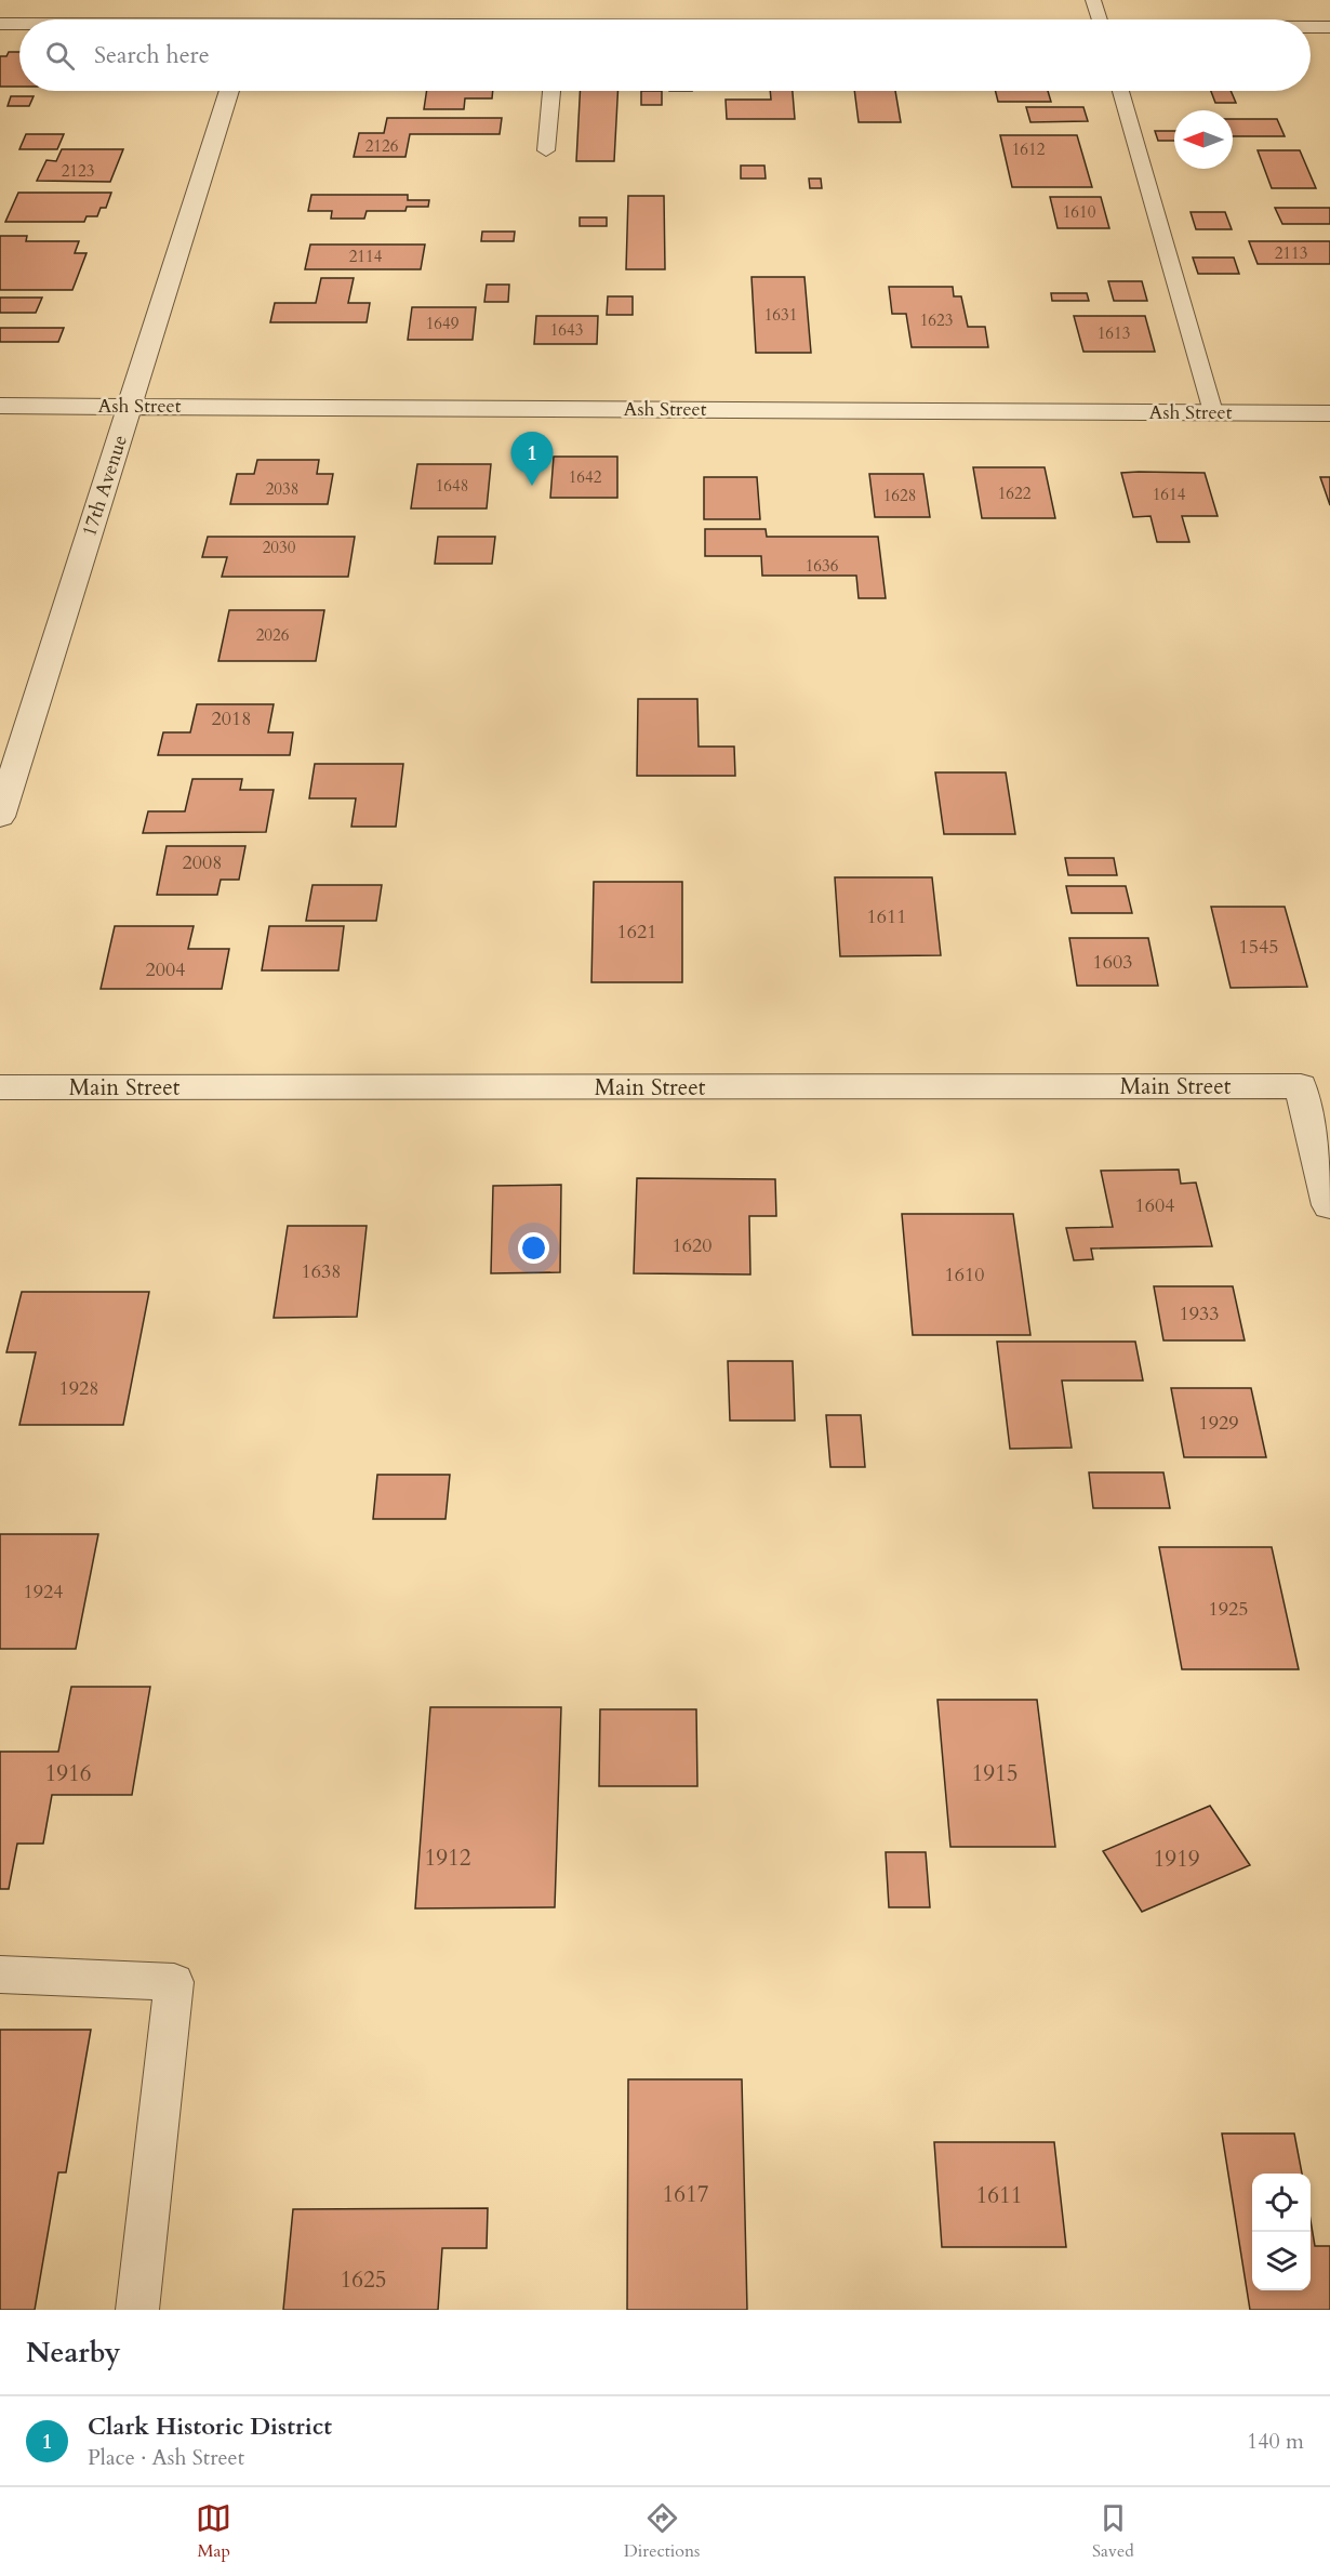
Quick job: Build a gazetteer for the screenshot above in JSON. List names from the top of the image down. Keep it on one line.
{"streets":{"street":["Ash Street","17th Avenue","Main Street"]},"crossings":[["Ash Street","17th Avenue"]],"house_numbers":["2126","1612","2123","1610","2113","2114","1631","1623","1649","1643","1613","1642","1648","2038","1622","1614","1628","2030","1636","2026","2018","2008","1611","1621","1545","1603","2004","1604","1620","1638","1610","1933","1928","1929","1924","1925","1916","1915","1912","1919","1617","1611","1625"],"north":"left","page":{"search":"Search here","pins":"1","heading":"Nearby","list":[{"mark":"1","name":"Clark Historic District","note":"Place · Ash Street","value":"140 m"}],"nav":["Map","Directions","Saved"]}}
